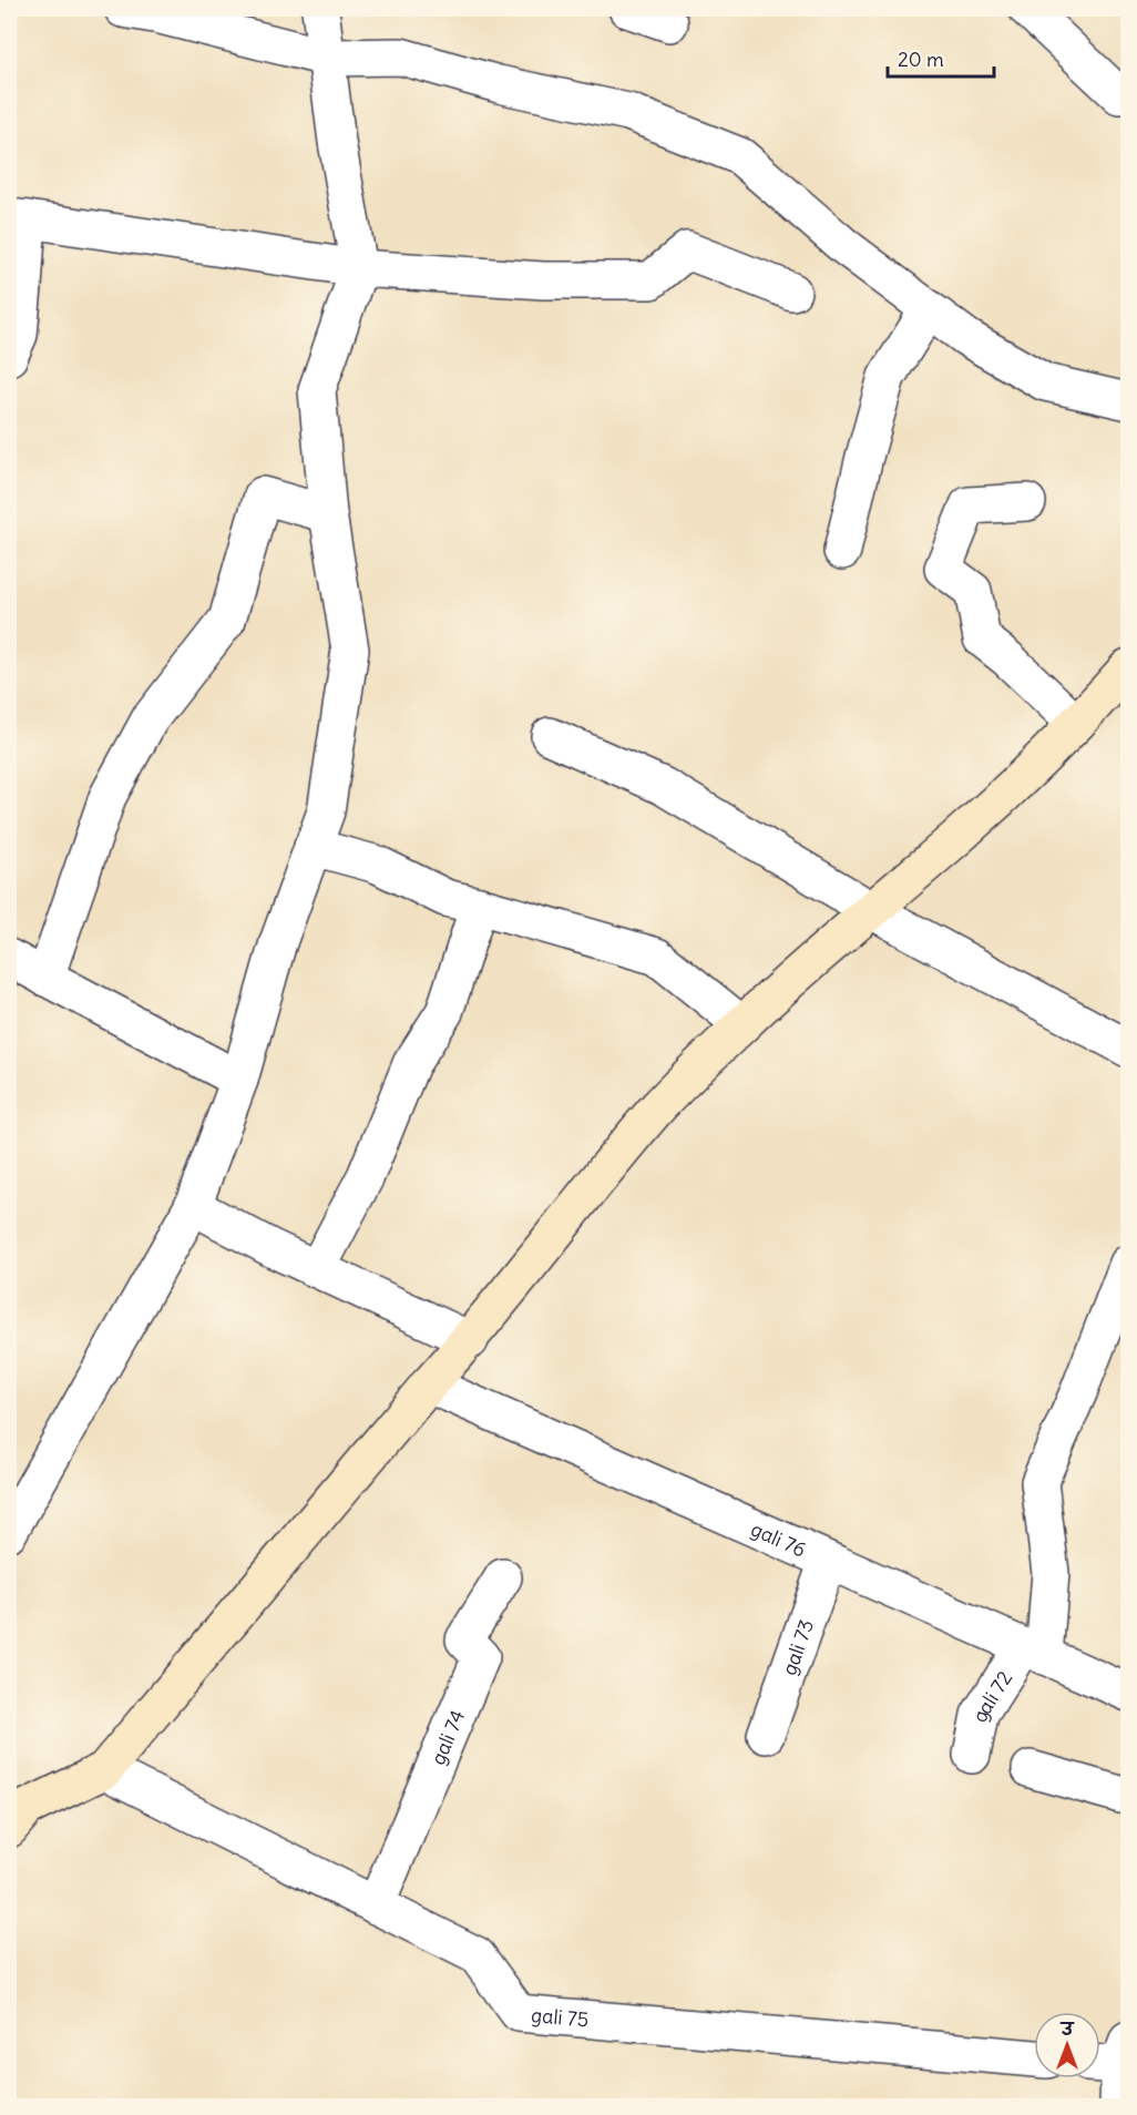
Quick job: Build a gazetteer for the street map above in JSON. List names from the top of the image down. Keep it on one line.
{"streets":{"street":["gali 76","gali 73","gali 72","gali 74","gali 75"]},"crossings":[["gali 76","gali 73"],["gali 76","gali 72"],["gali 74","gali 75"]],"scale_bar":"20 m","north":"top"}
